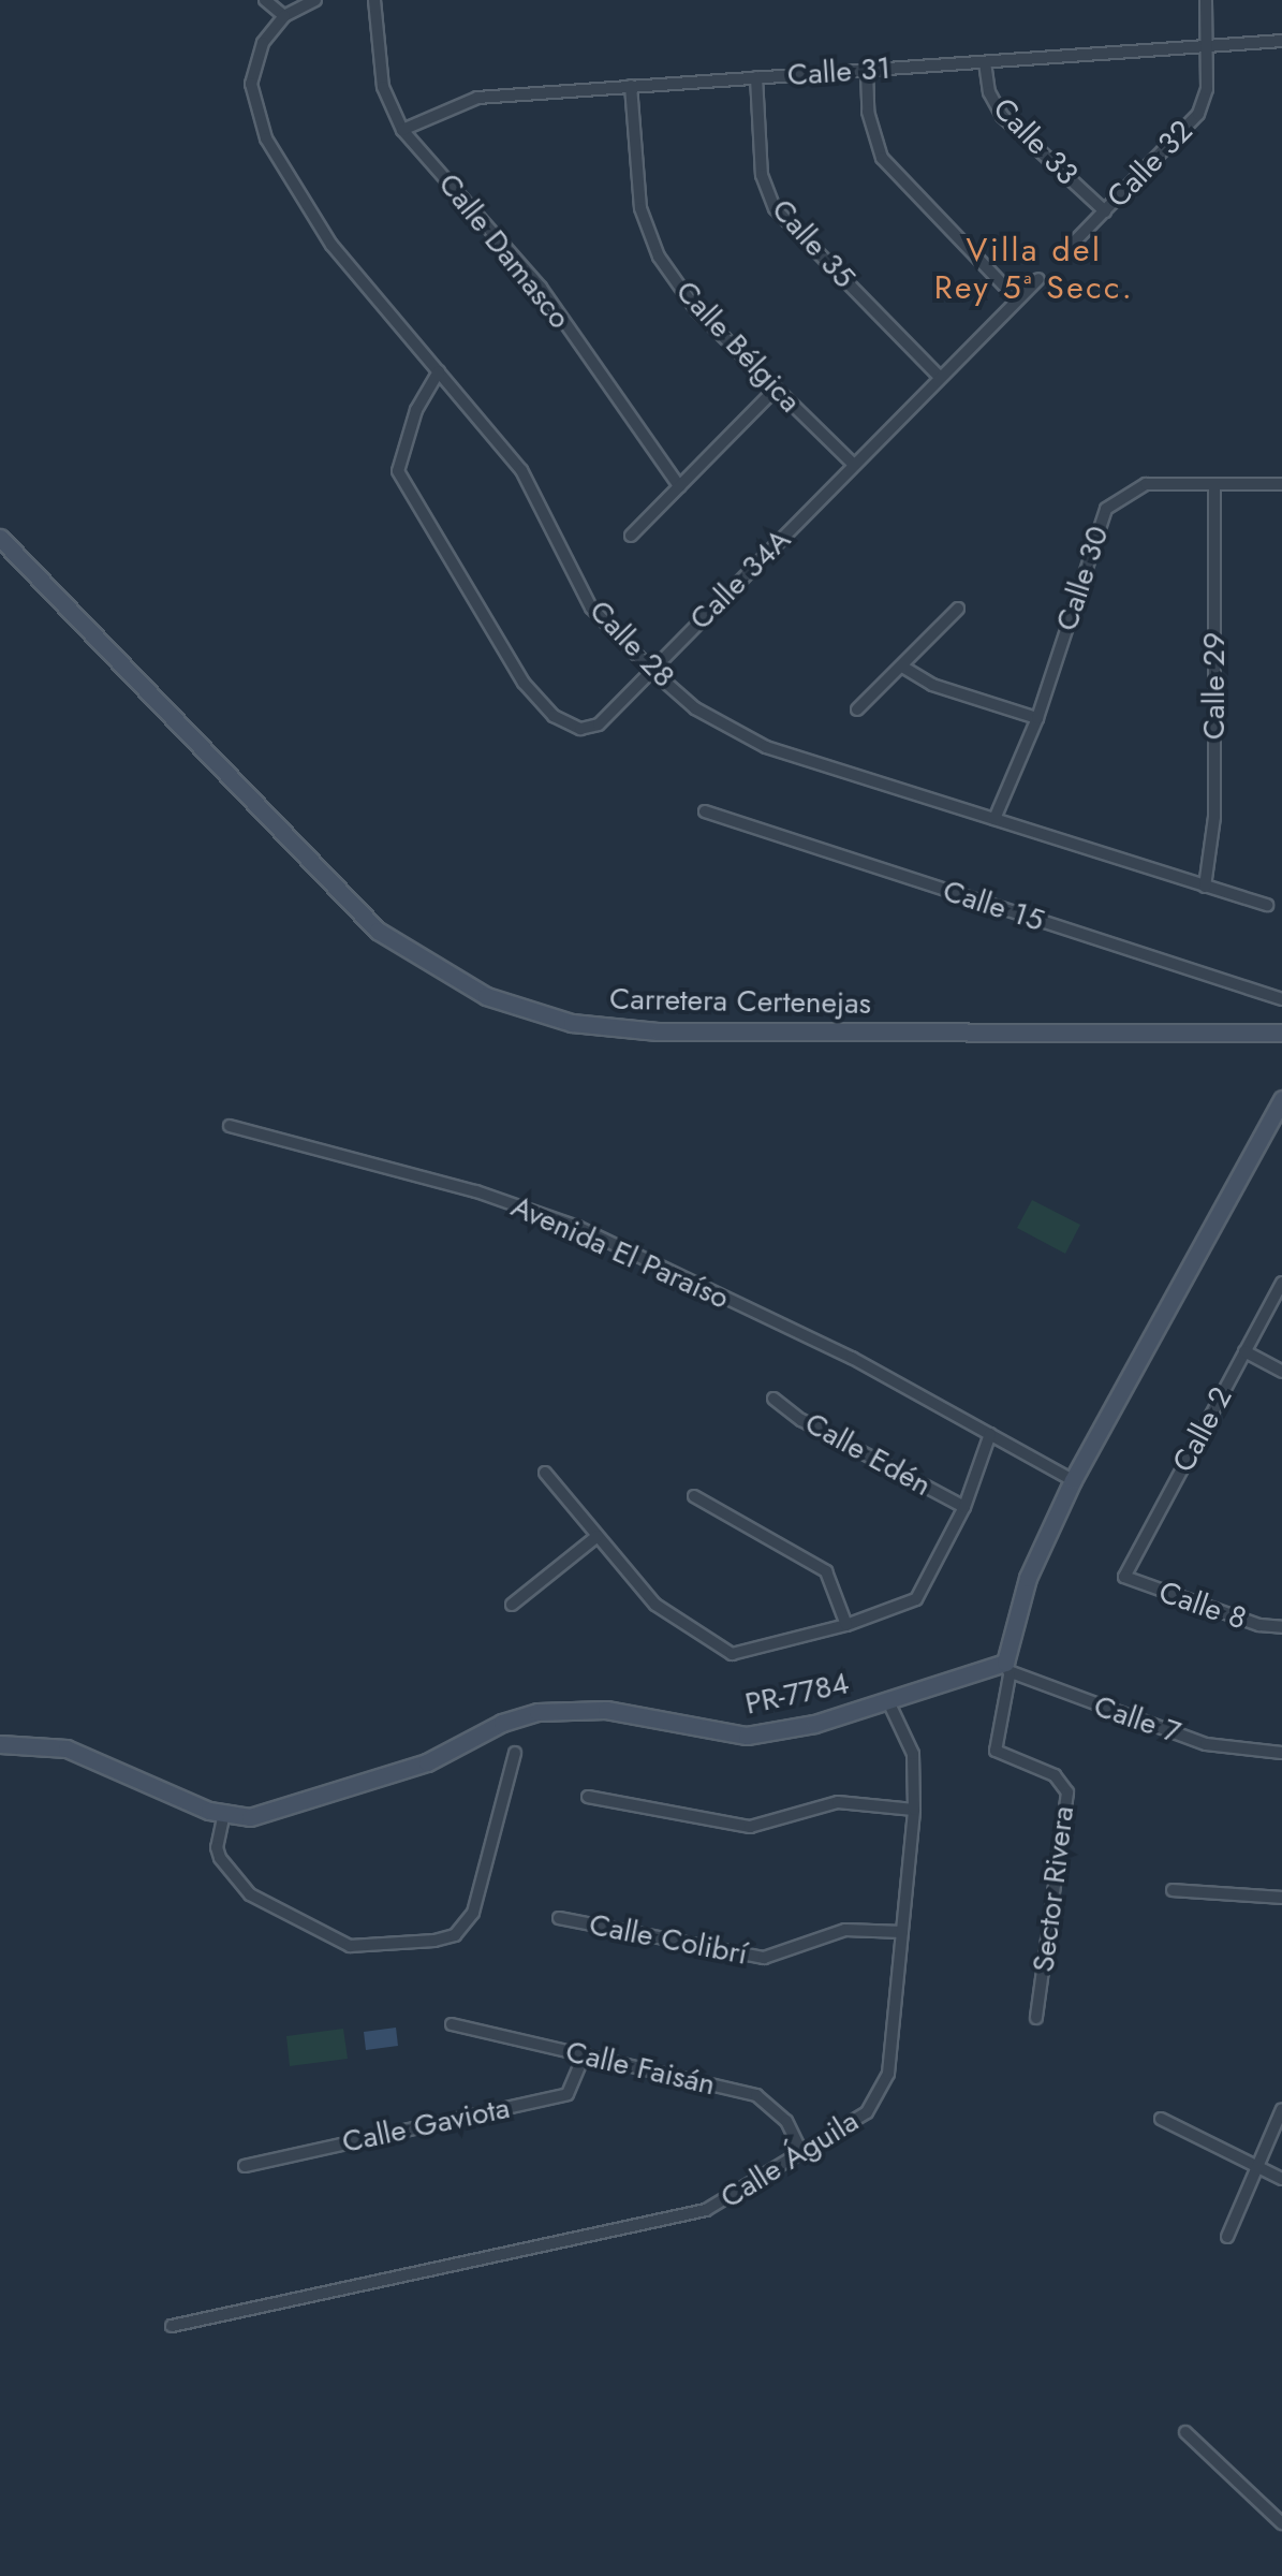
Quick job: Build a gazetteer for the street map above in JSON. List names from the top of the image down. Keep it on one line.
{"streets":{"street":["Calle 31","Calle 33","Calle 32","Calle 35","Calle Damasco","Calle Bélgica","Calle 30","Calle 34A","Calle 28","Calle 29","Calle 15","Carretera Certenejas","Avenida El Paraíso","Calle 2","Calle Edén","Calle 8","PR-7784","Calle 7","Sector Rivera","Calle Colibrí","Calle Faisán","Calle Gaviota","Calle Águila"]},"crossings":[["Calle 31","Calle 33"],["Calle 31","Calle 32"],["Calle 31","Calle 35"],["Calle 31","Calle Damasco"],["Calle 31","Calle Bélgica"],["Calle 33","Calle 32"],["Calle 35","Calle 34A"],["Calle Bélgica","Calle 34A"],["Calle 30","Calle 28"],["Calle 30","Calle 29"],["Calle 34A","Calle 28"],["Calle 28","Calle 29"],["Calle 2","Calle 8"],["PR-7784","Calle 7"],["PR-7784","Sector Rivera"],["PR-7784","Calle Águila"],["Calle 7","Sector Rivera"],["Calle Colibrí","Calle Águila"],["Calle Faisán","Calle Gaviota"],["Calle Faisán","Calle Águila"]],"districts":["Villa del Rey 5ª Secc."]}
